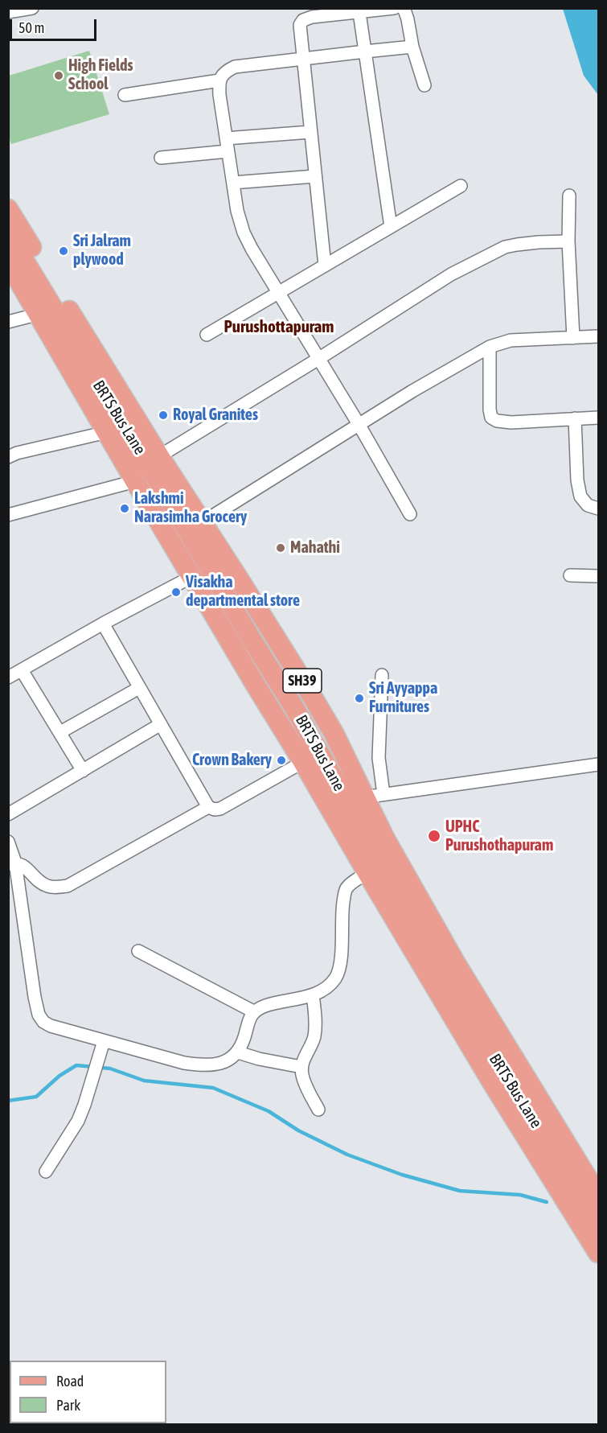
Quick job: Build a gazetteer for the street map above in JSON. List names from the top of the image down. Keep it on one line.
{"streets":{"main road":["BRTS Bus Lane","SH39"]},"crossings":[["BRTS Bus Lane","SH39"]],"districts":["Purushottapuram"],"places":["High Fields School","Sri Jalram plywood","Royal Granites","Lakshmi Narasimha Grocery","Mahathi","Visakha departmental store","Sri Ayyappa Furnitures","Crown Bakery","UPHC Purushothapuram"],"legend":["Road","Park"],"scale_bar":"50 m"}
